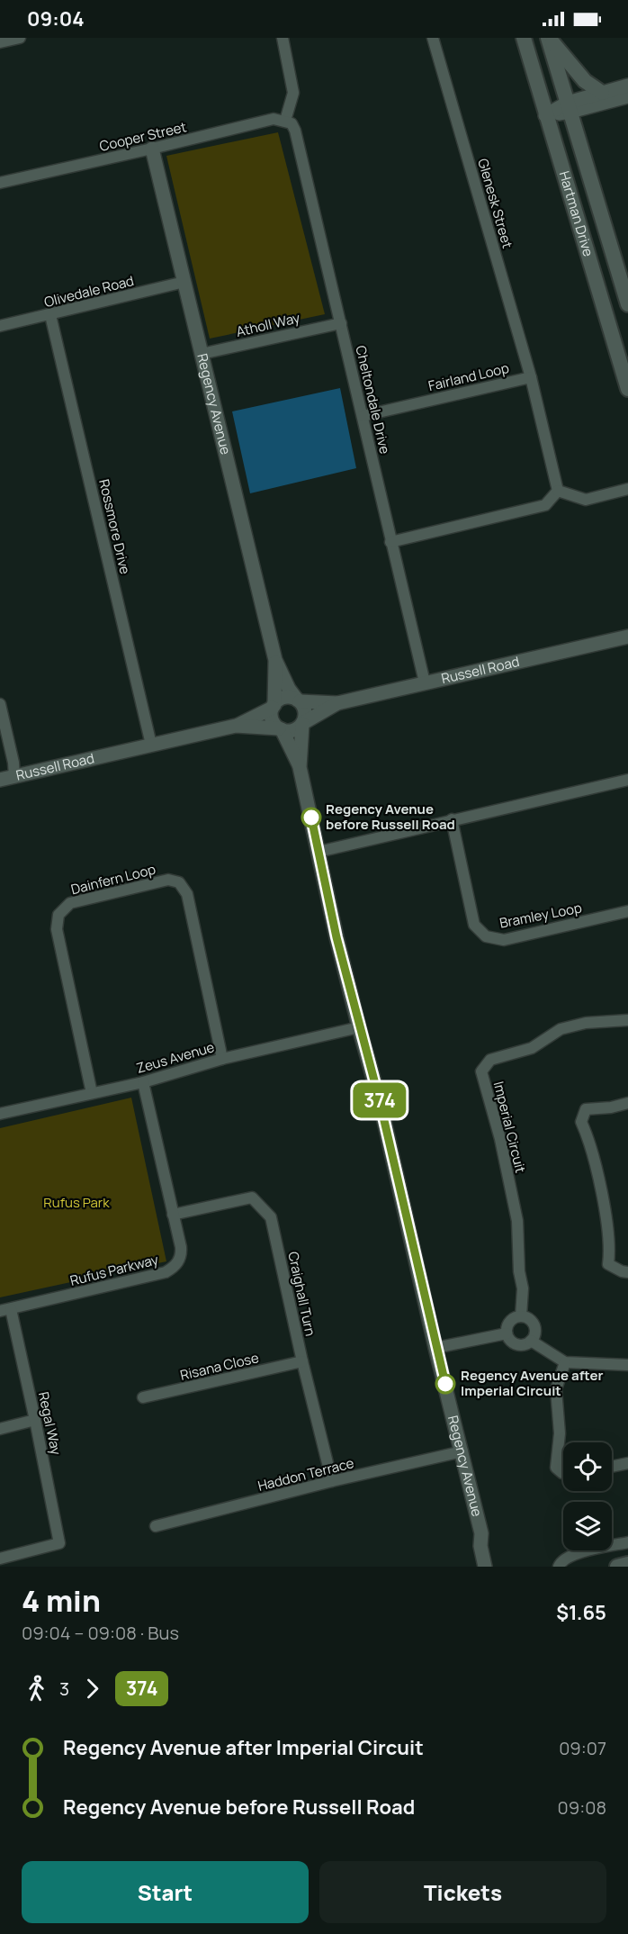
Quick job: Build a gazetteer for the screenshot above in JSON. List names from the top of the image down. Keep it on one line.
{"streets":{"main road":["Hartman Drive"],"street":["Cooper Street","Glenesk Street","Olivedale Road","Atholl Way","Fairland Loop","Cheltondale Drive","Regency Avenue","Rossmore Drive","Russell Road","Dainfern Loop","Bramley Loop","Zeus Avenue","Imperial Circuit","Rufus Parkway","Craighall Turn","Risana Close","Regal Way","Haddon Terrace"]},"crossings":[["Cooper Street","Cheltondale Drive"],["Cooper Street","Regency Avenue"],["Glenesk Street","Fairland Loop"],["Olivedale Road","Regency Avenue"],["Olivedale Road","Rossmore Drive"],["Atholl Way","Cheltondale Drive"],["Atholl Way","Regency Avenue"],["Fairland Loop","Cheltondale Drive"],["Cheltondale Drive","Russell Road"],["Regency Avenue","Russell Road"],["Regency Avenue","Zeus Avenue"],["Regency Avenue","Haddon Terrace"],["Rossmore Drive","Russell Road"],["Dainfern Loop","Zeus Avenue"],["Zeus Avenue","Rufus Parkway"],["Rufus Parkway","Craighall Turn"],["Rufus Parkway","Regal Way"],["Craighall Turn","Risana Close"],["Craighall Turn","Haddon Terrace"]],"parks":["Rufus Park"],"places":["Regency Avenue before Russell Road","Regency Avenue after Imperial Circuit"],"lines":["bus line 374"],"page":{"status":"09:04","on_map":"374","heading":["4 min","09:04 – 09:08 · Bus","$1.65"],"legs":["3","374"],"list":[{"name":"Regency Avenue after Imperial Circuit","value":"09:07"},{"name":"Regency Avenue before Russell Road","value":"09:08"}],"buttons":["Start","Tickets"]}}
